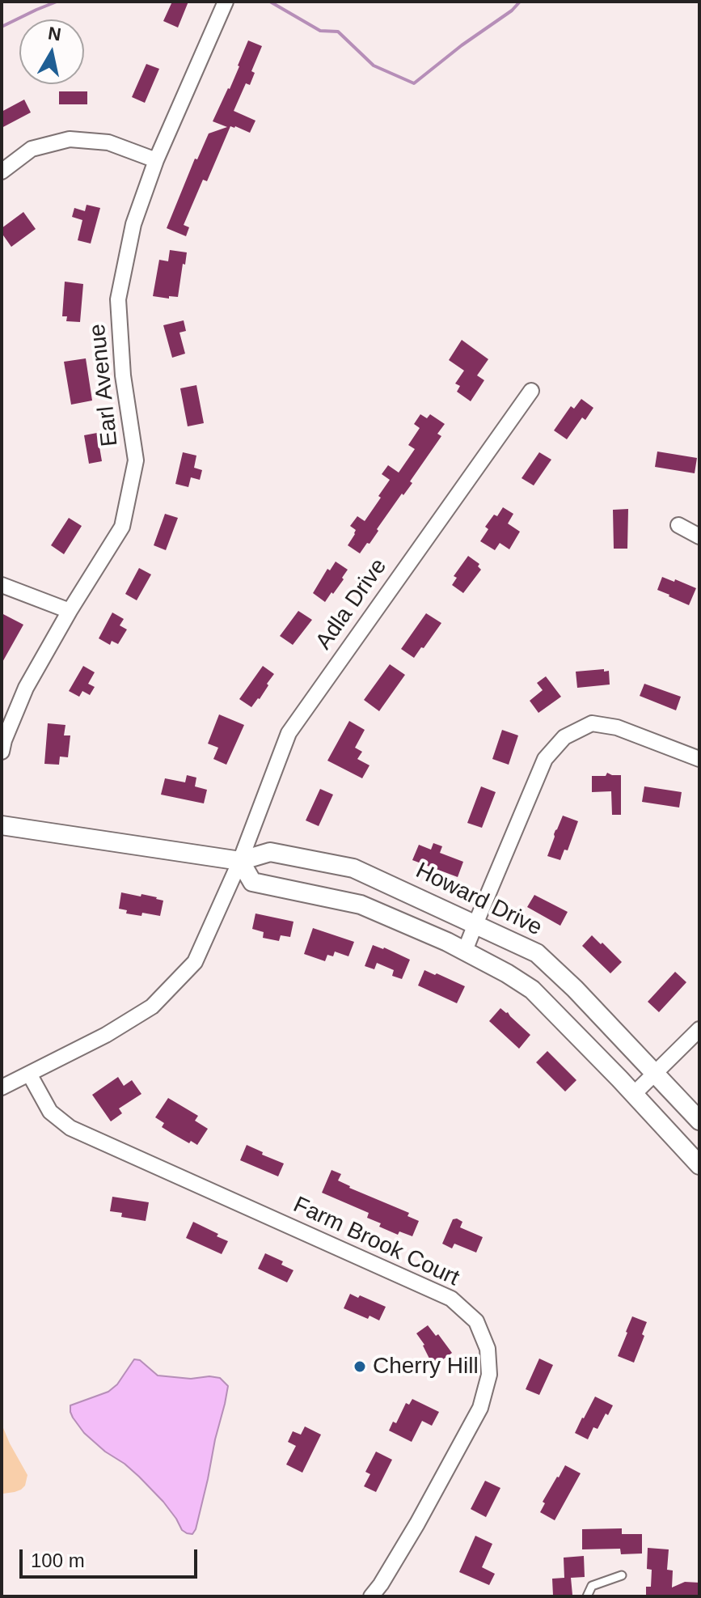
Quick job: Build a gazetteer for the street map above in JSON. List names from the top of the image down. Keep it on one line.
{"streets":{"street":["Earl Avenue","Adla Drive","Howard Drive","Farm Brook Court"]},"crossings":[["Adla Drive","Howard Drive"],["Adla Drive","Farm Brook Court"]],"places":["Cherry Hill"],"scale_bar":"100 m","north":"top"}
